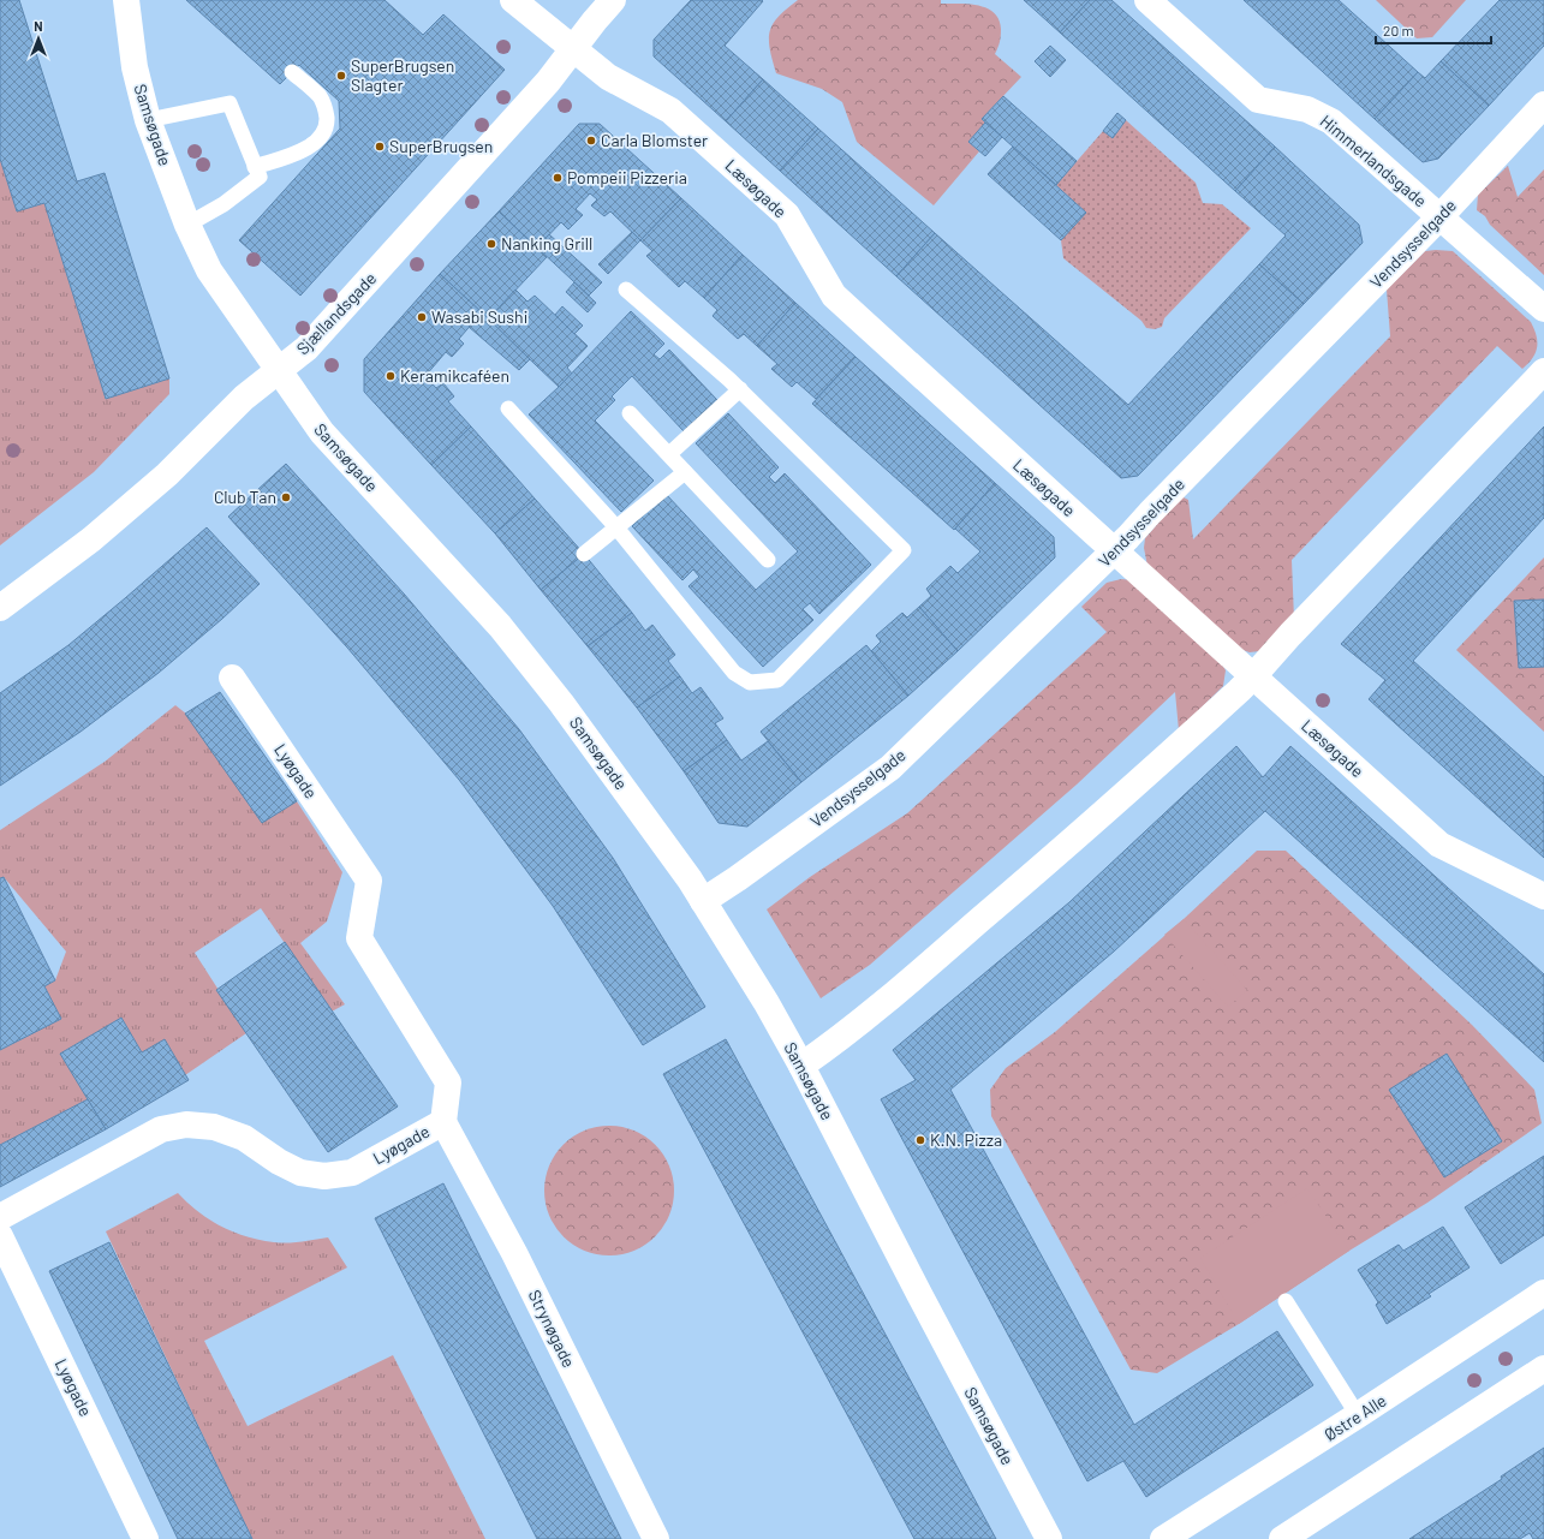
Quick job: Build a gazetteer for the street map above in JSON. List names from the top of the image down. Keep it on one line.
{"streets":{"street":["Samsøgade","Himmerlandsgade","Læsøgade","Vendsysselgade","Sjællandsgade","Lyøgade","Strynøgade","Østre Alle"]},"crossings":[["Samsøgade","Vendsysselgade"],["Samsøgade","Sjællandsgade"],["Himmerlandsgade","Vendsysselgade"],["Læsøgade","Vendsysselgade"],["Læsøgade","Sjællandsgade"],["Lyøgade","Strynøgade"]],"places":["SuperBrugsen Slagter","Carla Blomster","SuperBrugsen","Pompeii Pizzeria","Nanking Grill","Wasabi Sushi","Keramikcaféen","Club Tan","K.N. Pizza"],"scale_bar":"20 m","north":"top"}
